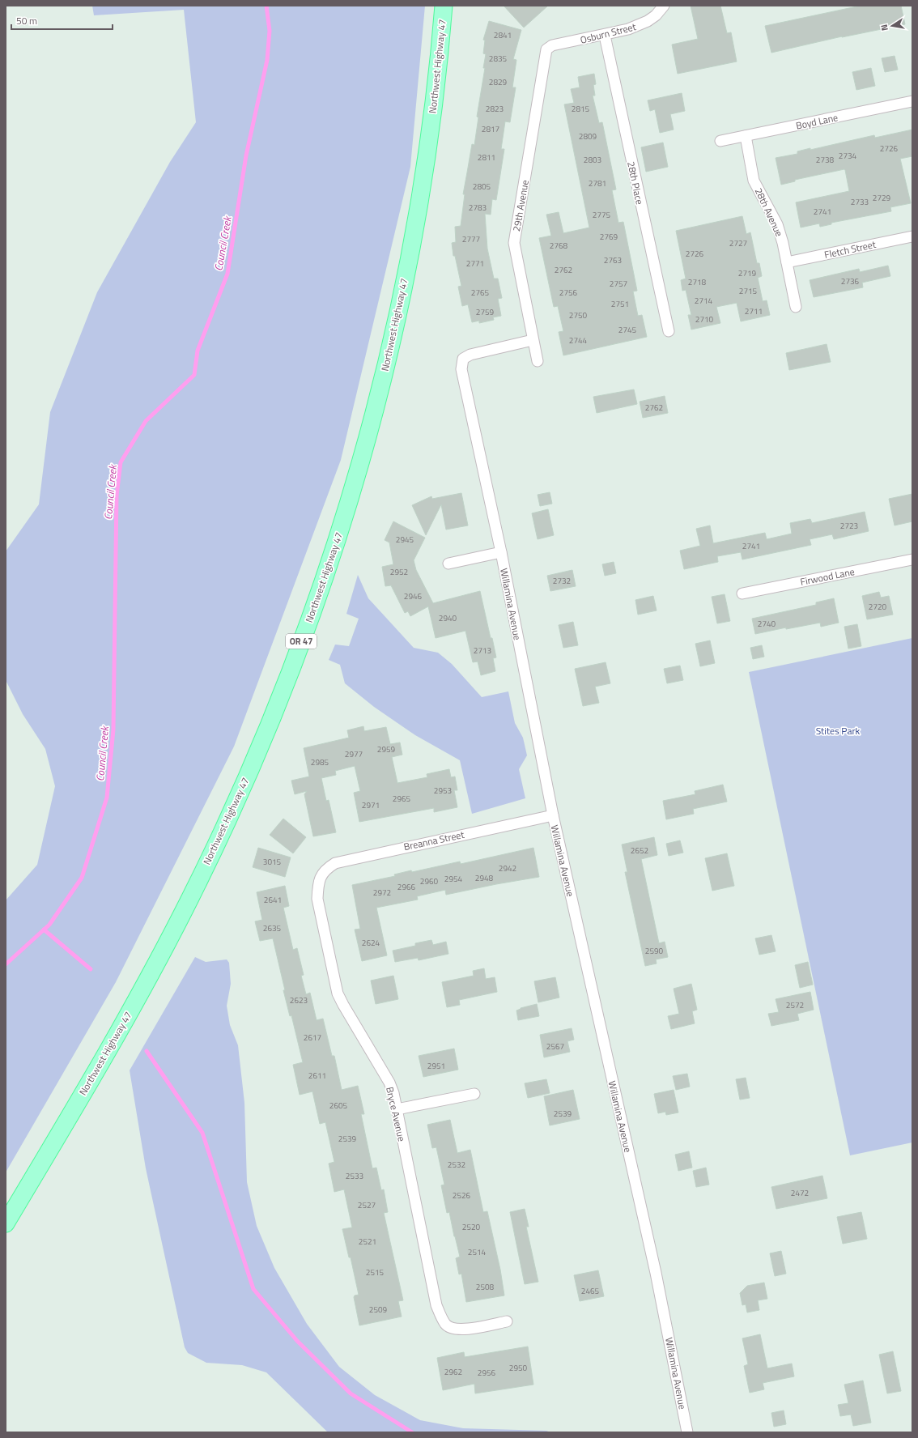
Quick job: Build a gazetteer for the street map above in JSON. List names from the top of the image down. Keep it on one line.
{"streets":{"main road":["Northwest Highway 47","OR 47"],"street":["Osburn Street","Boyd Lane","28th Place","29th Avenue","28th Avenue","Fletch Street","Firwood Lane","Willamina Avenue","Breanna Street","Bryce Avenue"]},"crossings":[["Osburn Street","28th Place"],["Osburn Street","29th Avenue"],["Boyd Lane","28th Avenue"],["29th Avenue","Willamina Avenue"],["28th Avenue","Fletch Street"],["Willamina Avenue","Breanna Street"],["Breanna Street","Bryce Avenue"]],"water":["Council Creek"],"parks":["Stites Park"],"house_numbers":["2841","2835","2829","2823","2815","2817","2809","2726","2734","2811","2803","2738","2781","2805","2729","2733","2783","2741","2775","2769","2777","2727","2768","2726","2763","2771","2762","2719","2736","2718","2757","2715","2765","2756","2714","2751","2711","2759","2750","2710","2745","2744","2762","2723","2945","2741","2952","2732","2946","2720","2940","2740","2713","2959","2977","2985","2953","2965","2971","2652","3015","2942","2948","2954","2960","2966","2972","2641","2635","2624","2590","2623","2572","2617","2567","2951","2611","2605","2539","2539","2532","2533","2472","2526","2527","2520","2521","2514","2515","2508","2465","2509","2950","2962","2956"],"scale_bar":"50 m","north":"left"}
